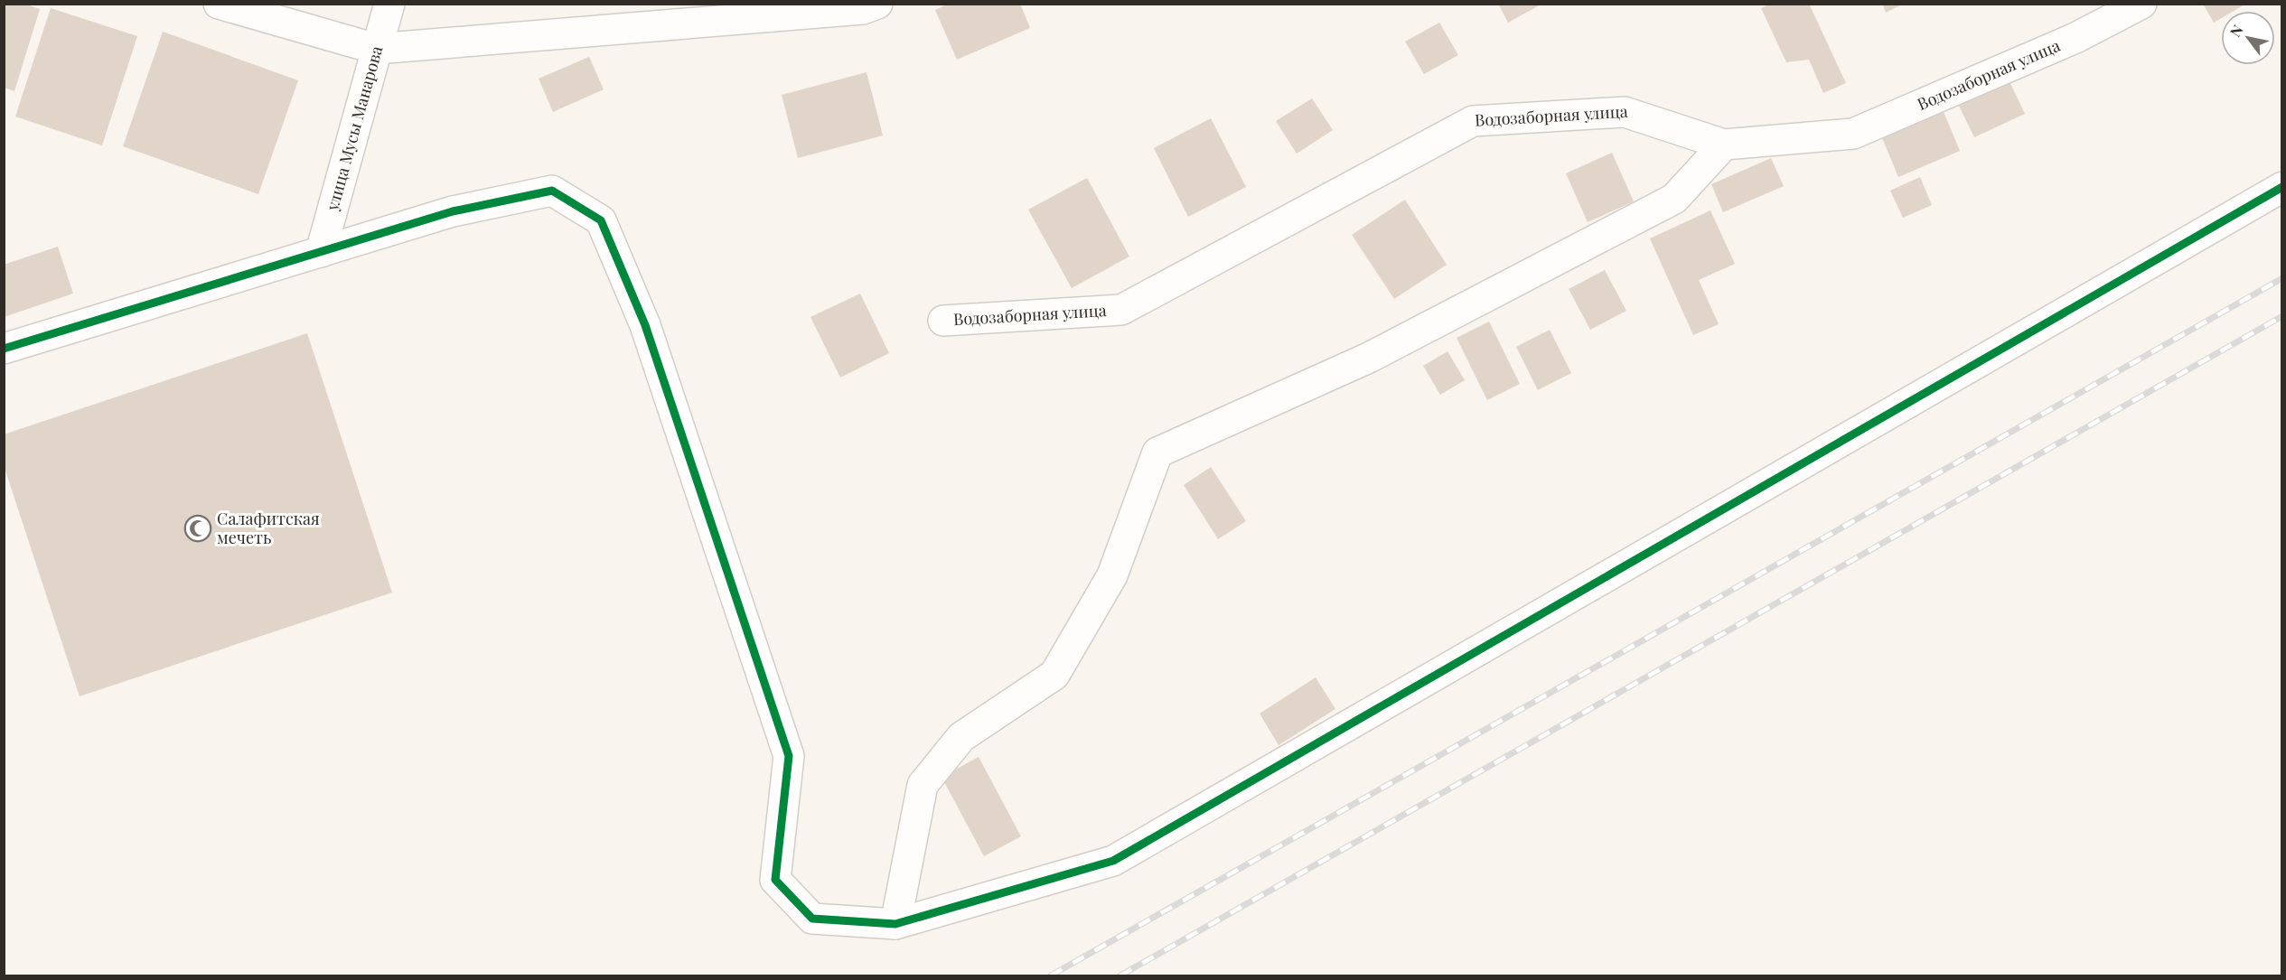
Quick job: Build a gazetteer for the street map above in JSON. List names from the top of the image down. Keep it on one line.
{"streets":{"street":["Водозаборная улица","улица Мусы Манарова"]},"places":{"mosque":["Салафитская мечеть"]},"north":"top left"}
